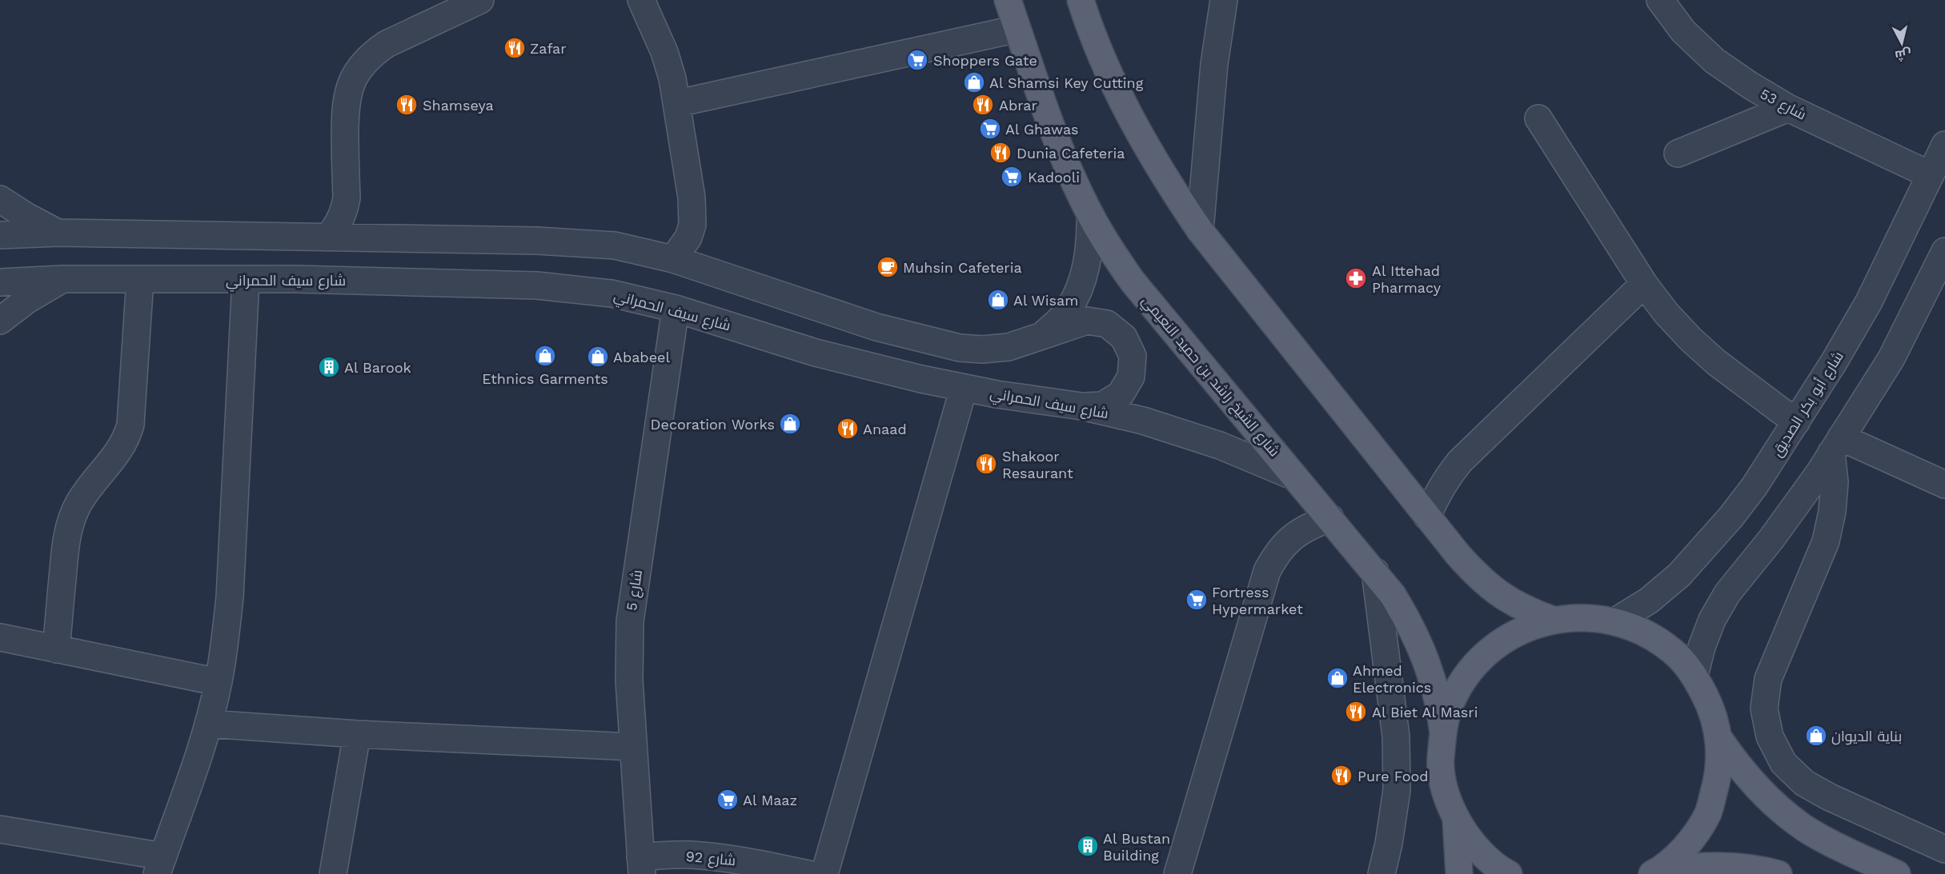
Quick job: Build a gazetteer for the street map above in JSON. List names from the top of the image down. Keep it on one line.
{"streets":{"main road":["شارع الشيخ راشد بن حميد النعيمي"],"street":["شارع 53","شارع سيف الحمراني","شارع أبو بكر الصديق","شارع 5","شارع 92"]},"crossings":[["شارع 53","شارع أبو بكر الصديق"],["شارع سيف الحمراني","شارع الشيخ راشد بن حميد النعيمي"],["شارع سيف الحمراني","شارع 5"],["شارع 5","شارع 92"]],"places":{"restaurant":["Zafar","Shamseya","Abrar","Dunia Cafeteria","Anaad","Shakoor Resaurant","Al Biet Al Masri","Pure Food"],"supermarket":["Shoppers Gate","Al Ghawas","Kadooli","Fortress Hypermarket","Al Maaz"],"shop":["Al Shamsi Key Cutting","Al Wisam","Ethnics Garments","Ababeel","Decoration Works","Ahmed Electronics","بناية الديوان"],"cafe":["Muhsin Cafeteria"],"pharmacy":["Al Ittehad Pharmacy"],"building":["Al Barook","Al Bustan Building"]},"north":"bottom"}
